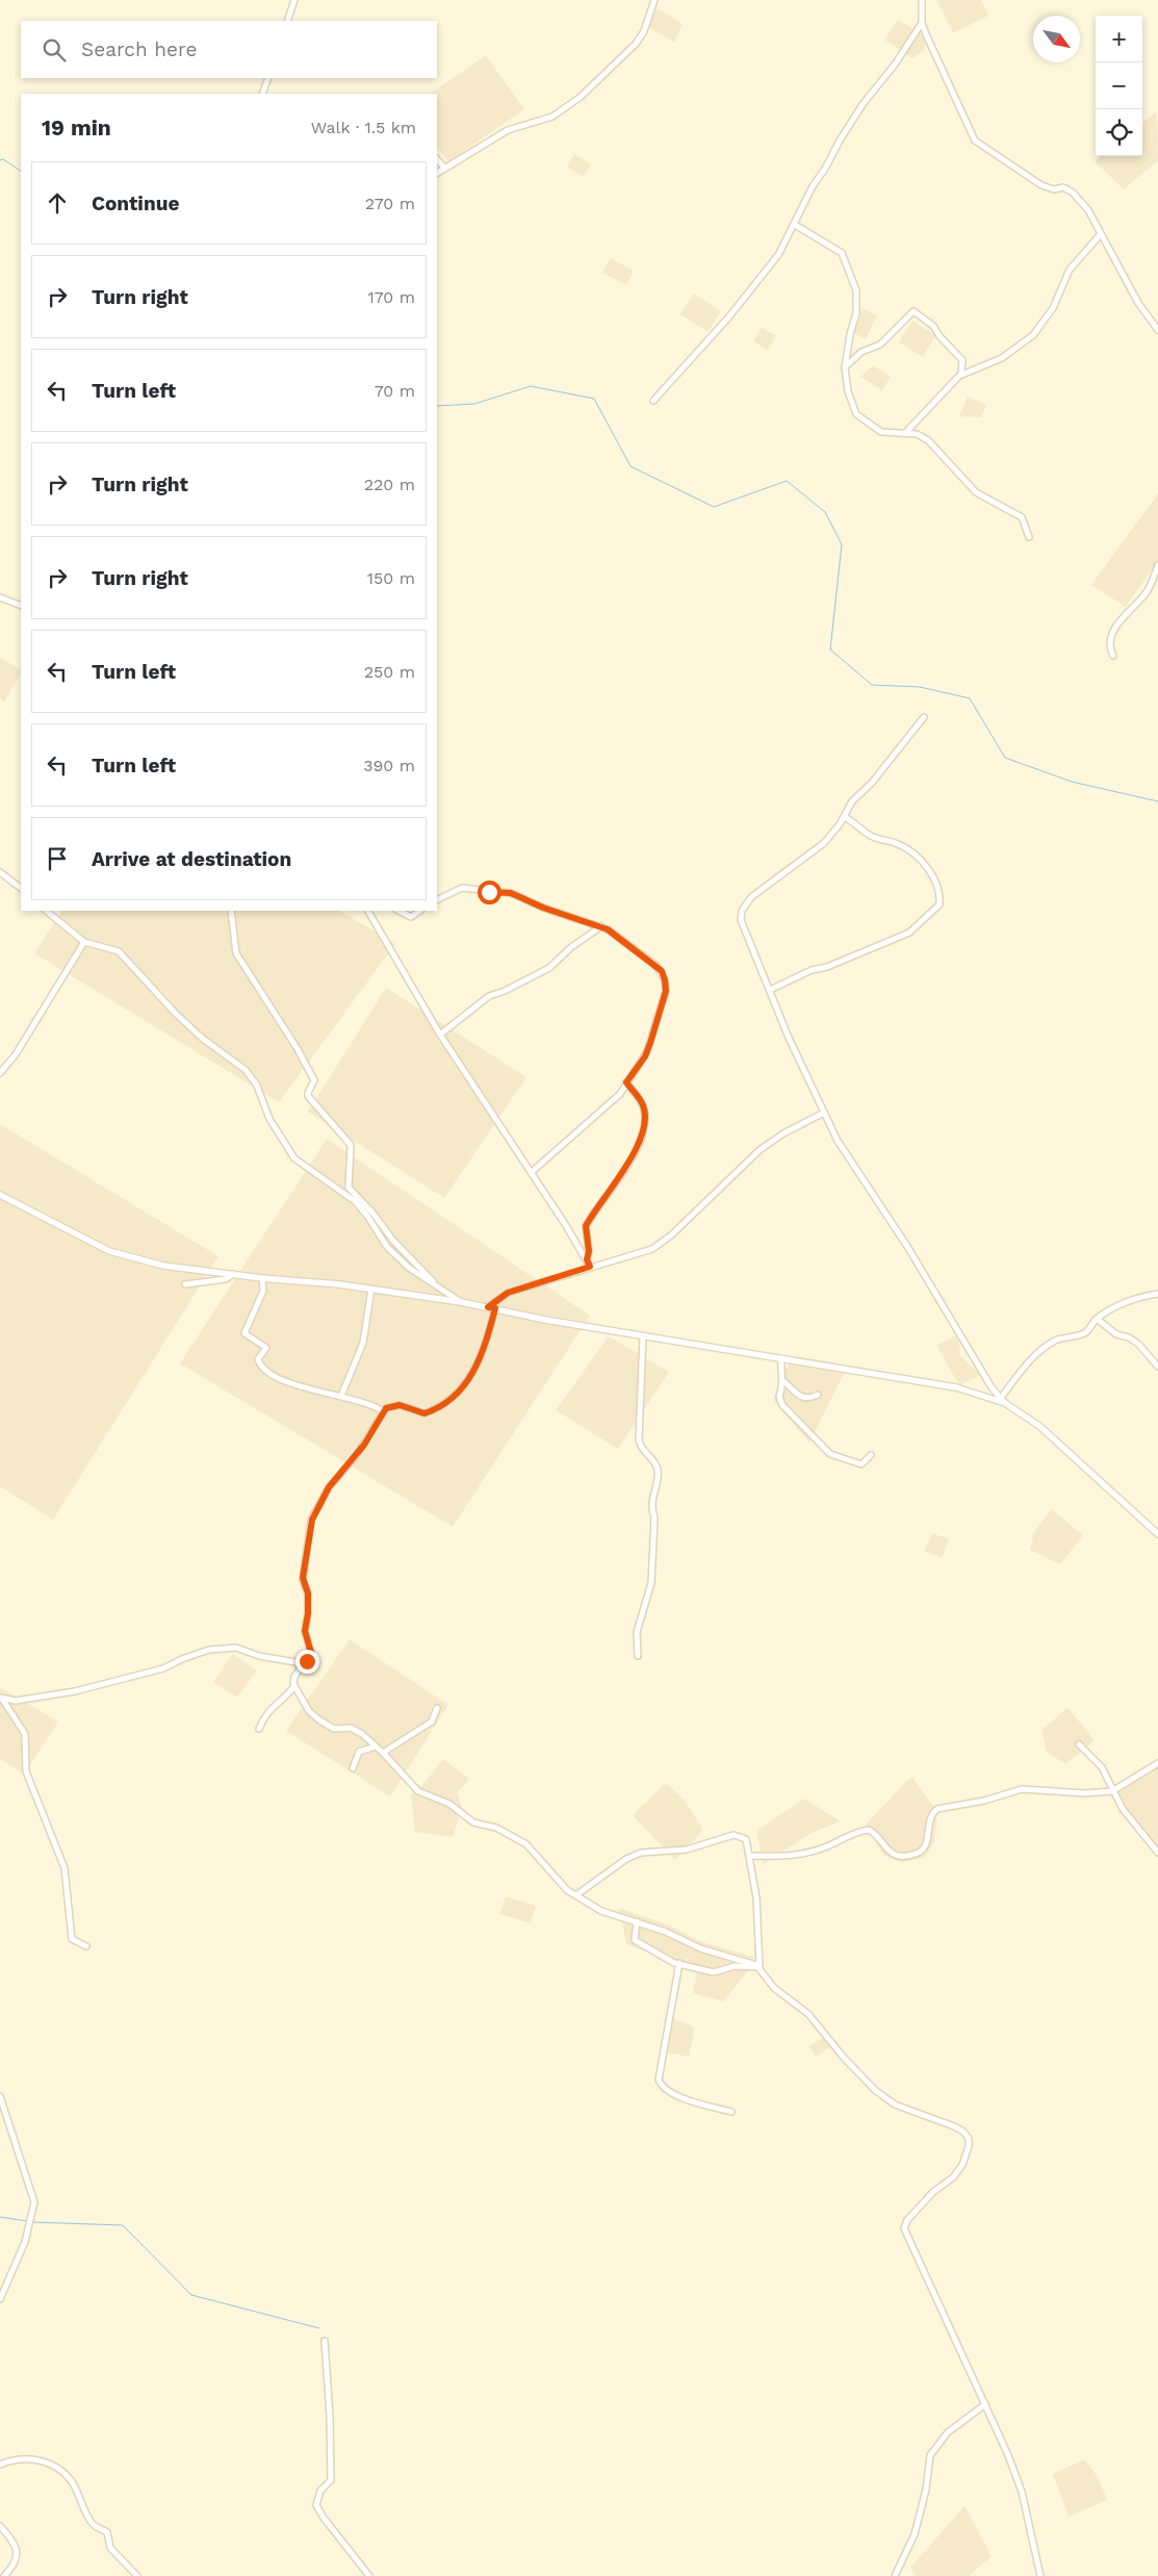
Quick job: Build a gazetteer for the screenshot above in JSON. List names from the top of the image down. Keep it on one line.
{"north":"bottom right","page":{"map_buttons":["+","−"],"search":"Search here","heading":["19 min","Walk · 1.5 km"],"list":[["Continue","270 m"],["Turn right","170 m"],["Turn left","70 m"],["Turn right","220 m"],["Turn right","150 m"],["Turn left","250 m"],["Turn left","390 m"],"Arrive at destination"]}}
